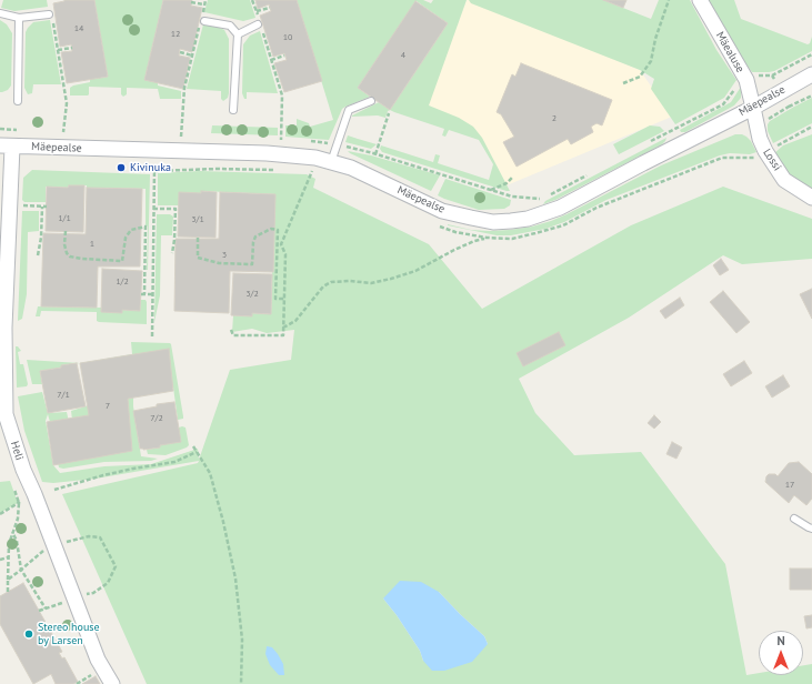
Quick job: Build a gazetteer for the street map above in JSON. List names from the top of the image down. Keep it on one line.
{"streets":{"street":["Mäealuse","Mäepealse","Lossi","Heli"]},"crossings":[["Mäealuse","Mäepealse"],["Mäealuse","Lossi"],["Mäepealse","Lossi"],["Mäepealse","Heli"]],"places":["Kivinuka","Stereo house by Larsen"],"house_numbers":["14","12","10","4","2","1/1","3/1","1","3","1/2","3/2","7/1","7","7/2","17"],"north":"top"}
